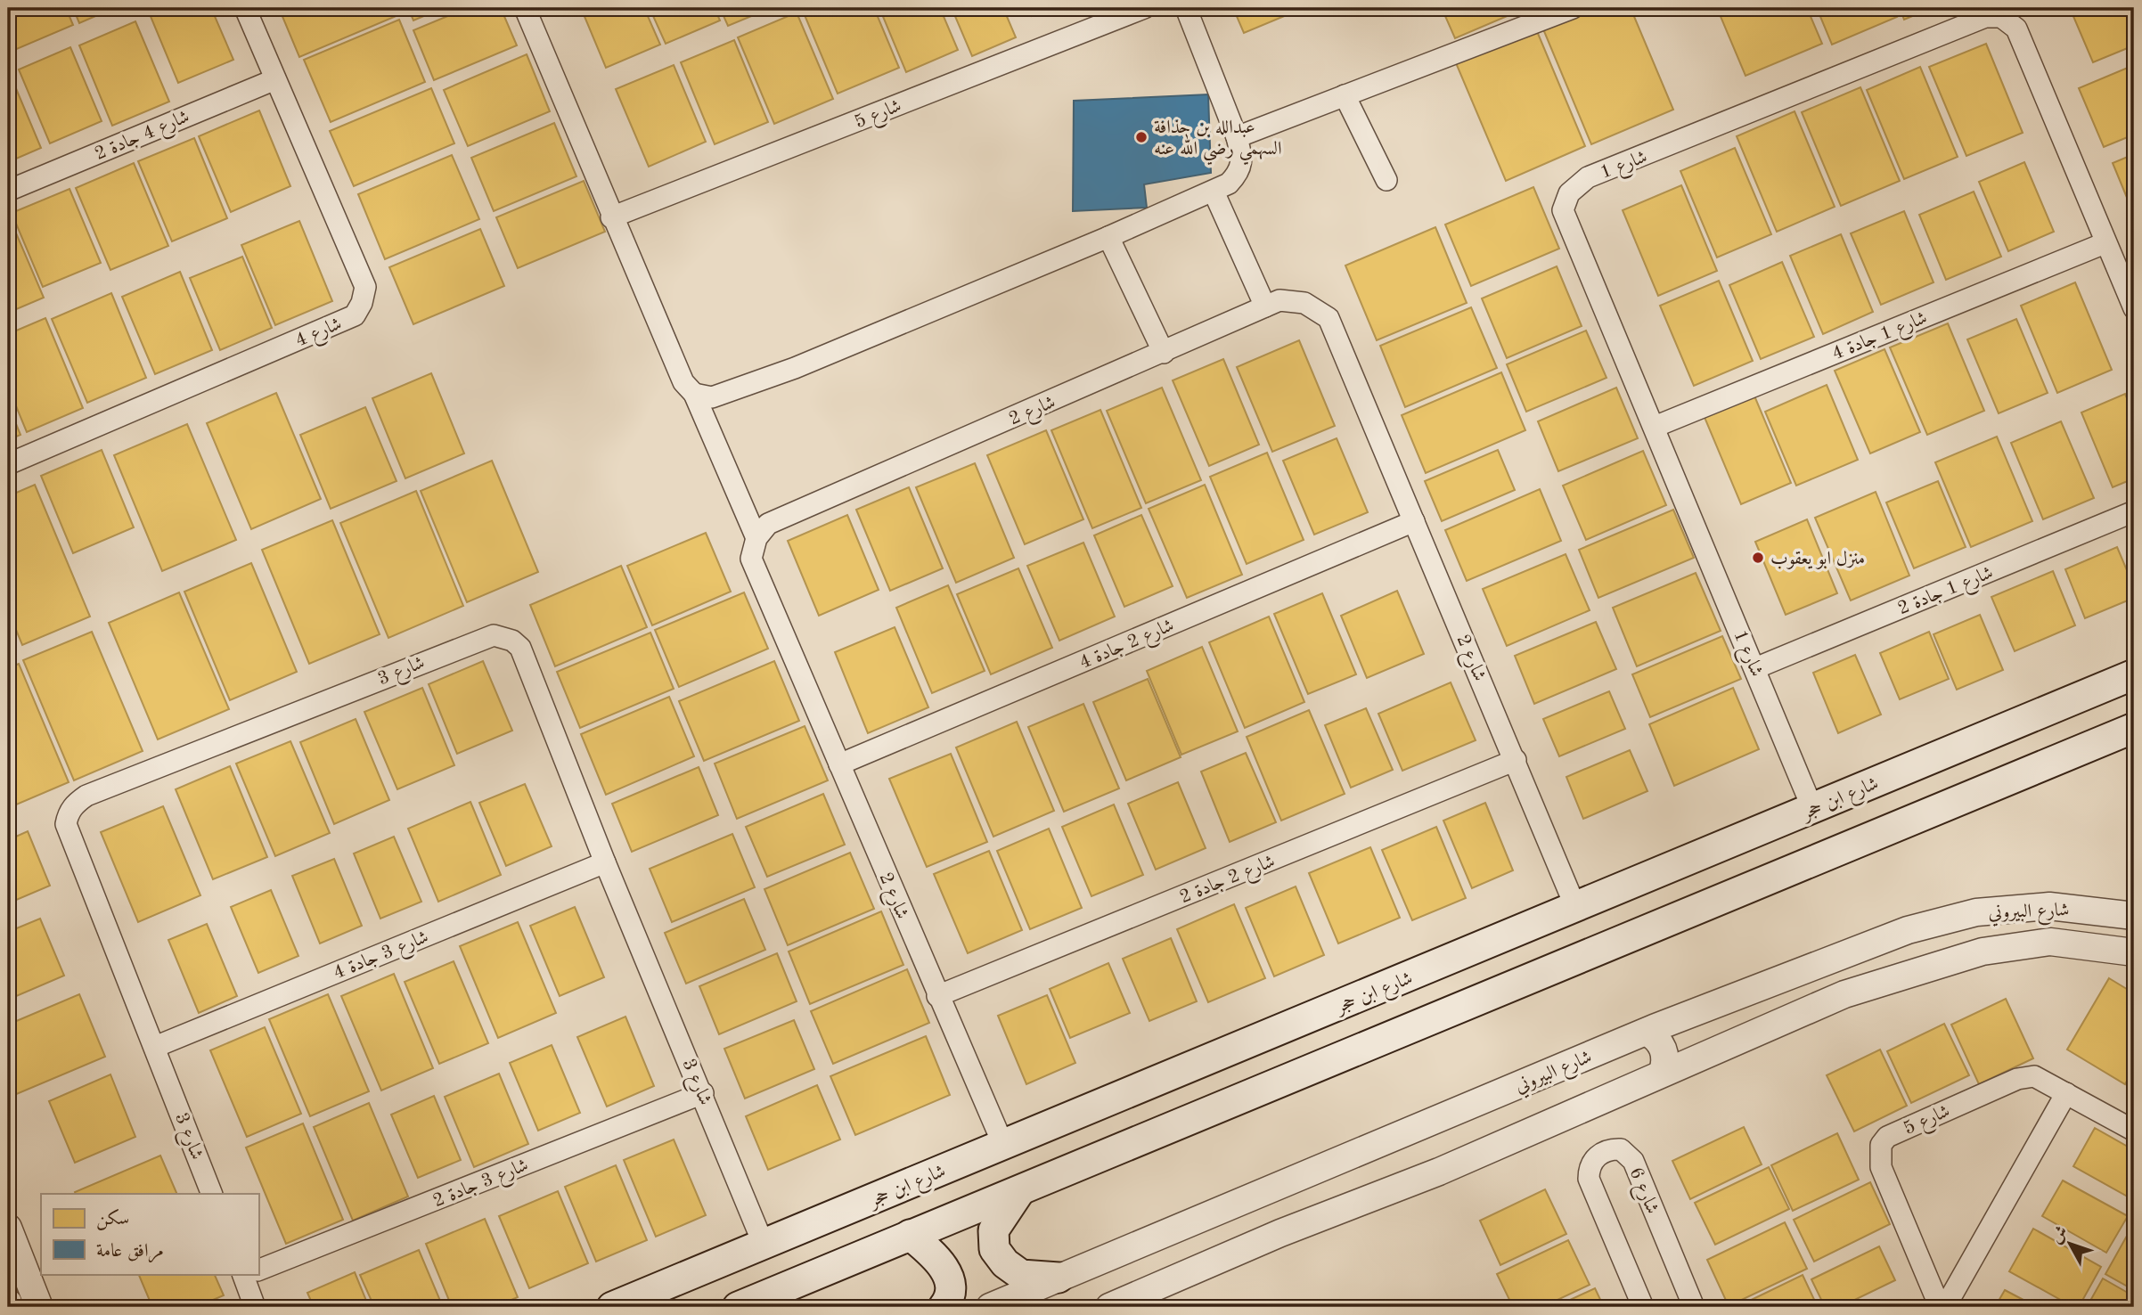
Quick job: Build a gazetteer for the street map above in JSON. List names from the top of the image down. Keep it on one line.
{"streets":{"main road":["شارع ابن حجر"],"street":["شارع 5","شارع 4 جادة 2","شارع 1","شارع 4","شارع 1 جادة 4","شارع 2","شارع 1 جادة 2","شارع 2 جادة 4","شارع 3","شارع 2 جادة 2","شارع البيروني","شارع 3 جادة 4","شارع 3 جادة 2","شارع 6"]},"crossings":[["شارع 4 جادة 2","شارع 4"],["شارع 1","شارع 1 جادة 4"],["شارع 1","شارع 1 جادة 2"],["شارع 1","شارع ابن حجر"],["شارع 2","شارع 2 جادة 4"],["شارع 2","شارع ابن حجر"],["شارع 2","شارع 2 جادة 2"],["شارع 3","شارع ابن حجر"],["شارع 3","شارع 3 جادة 4"],["شارع 3","شارع 3 جادة 2"]],"places":["عبدالله بن حذافة السهمي رضي الله عنه","منزل ابو يعقوب"],"legend":["سكن","مرافق عامة"],"north":"top left"}
